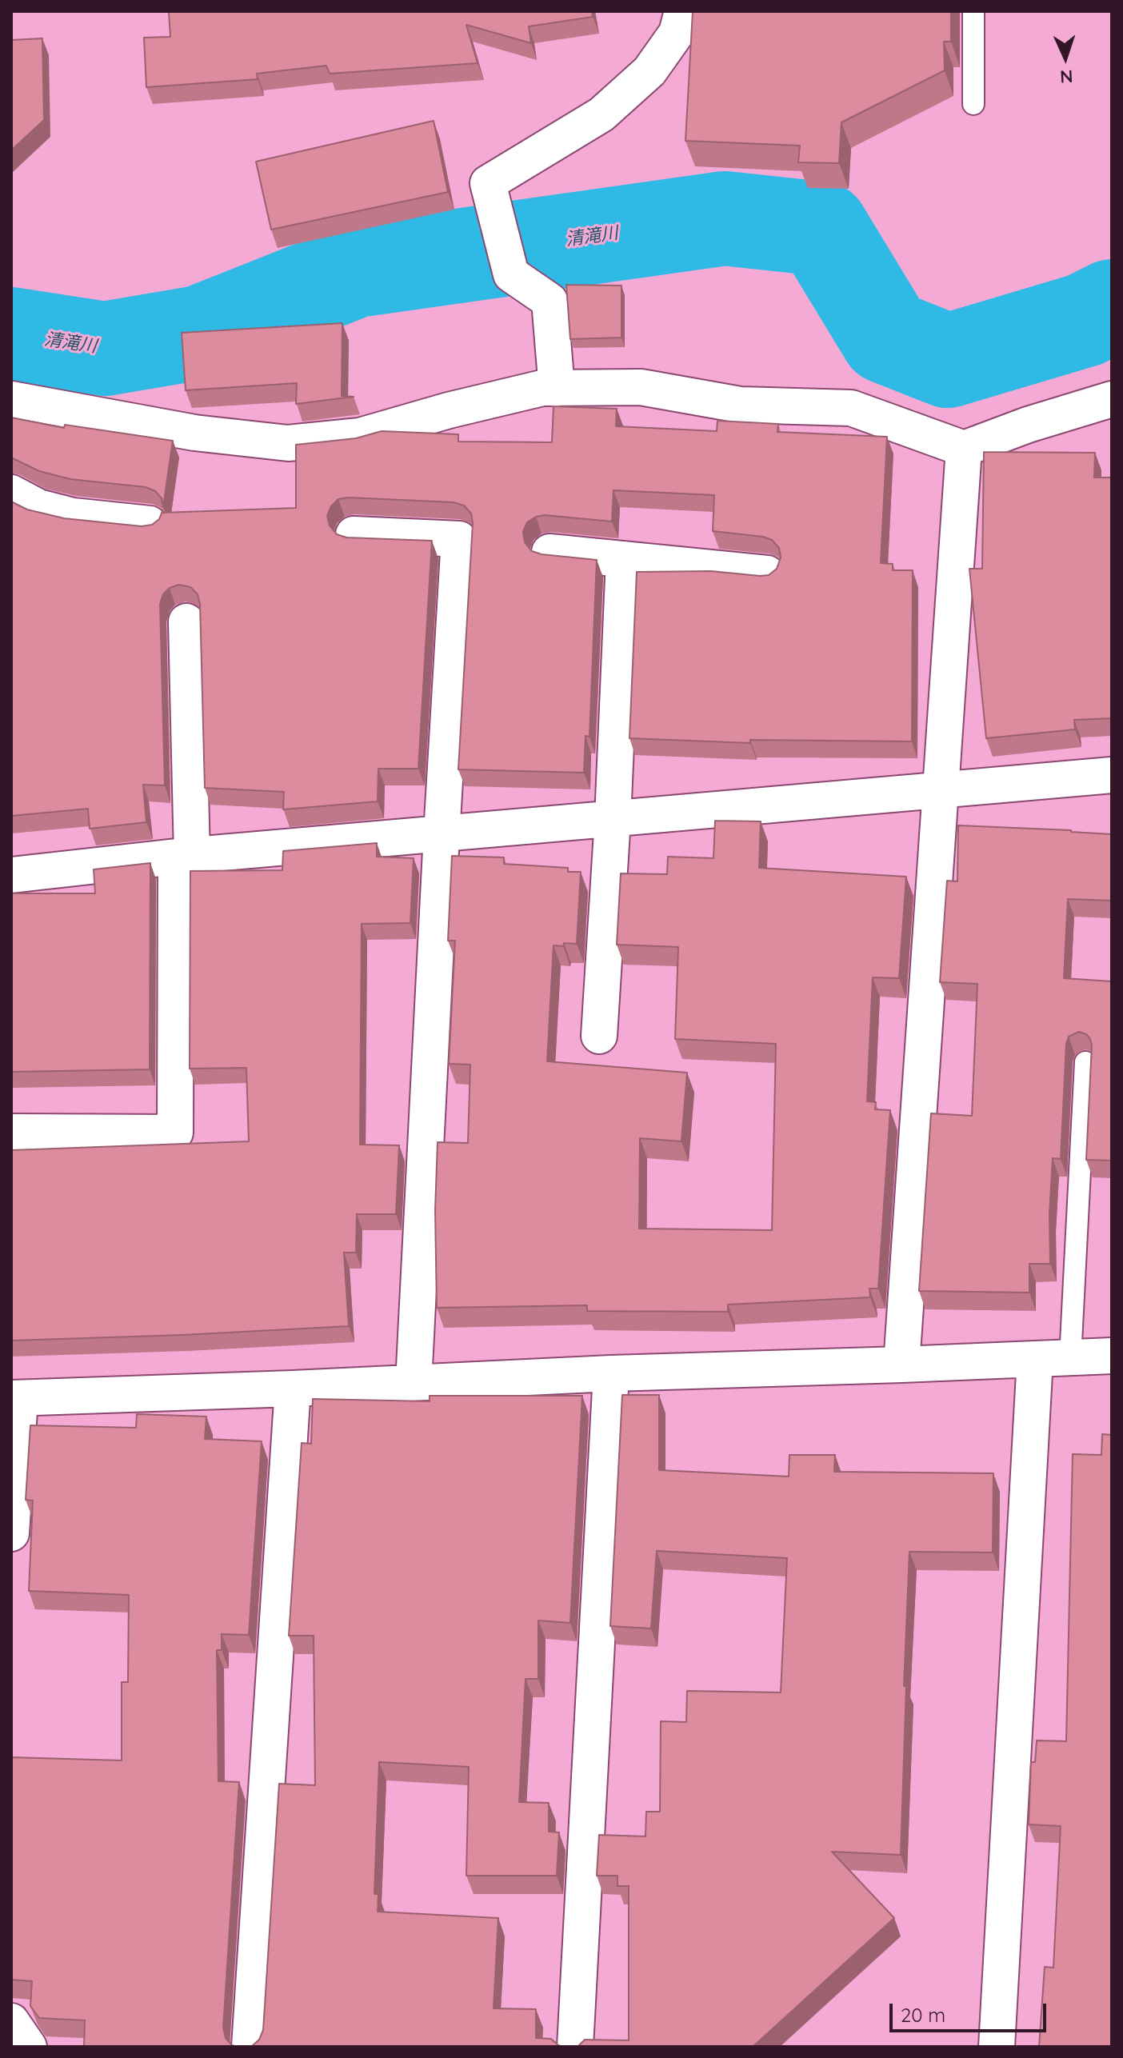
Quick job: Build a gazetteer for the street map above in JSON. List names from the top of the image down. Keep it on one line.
{"water":["清滝川"],"scale_bar":"20 m","north":"bottom"}
